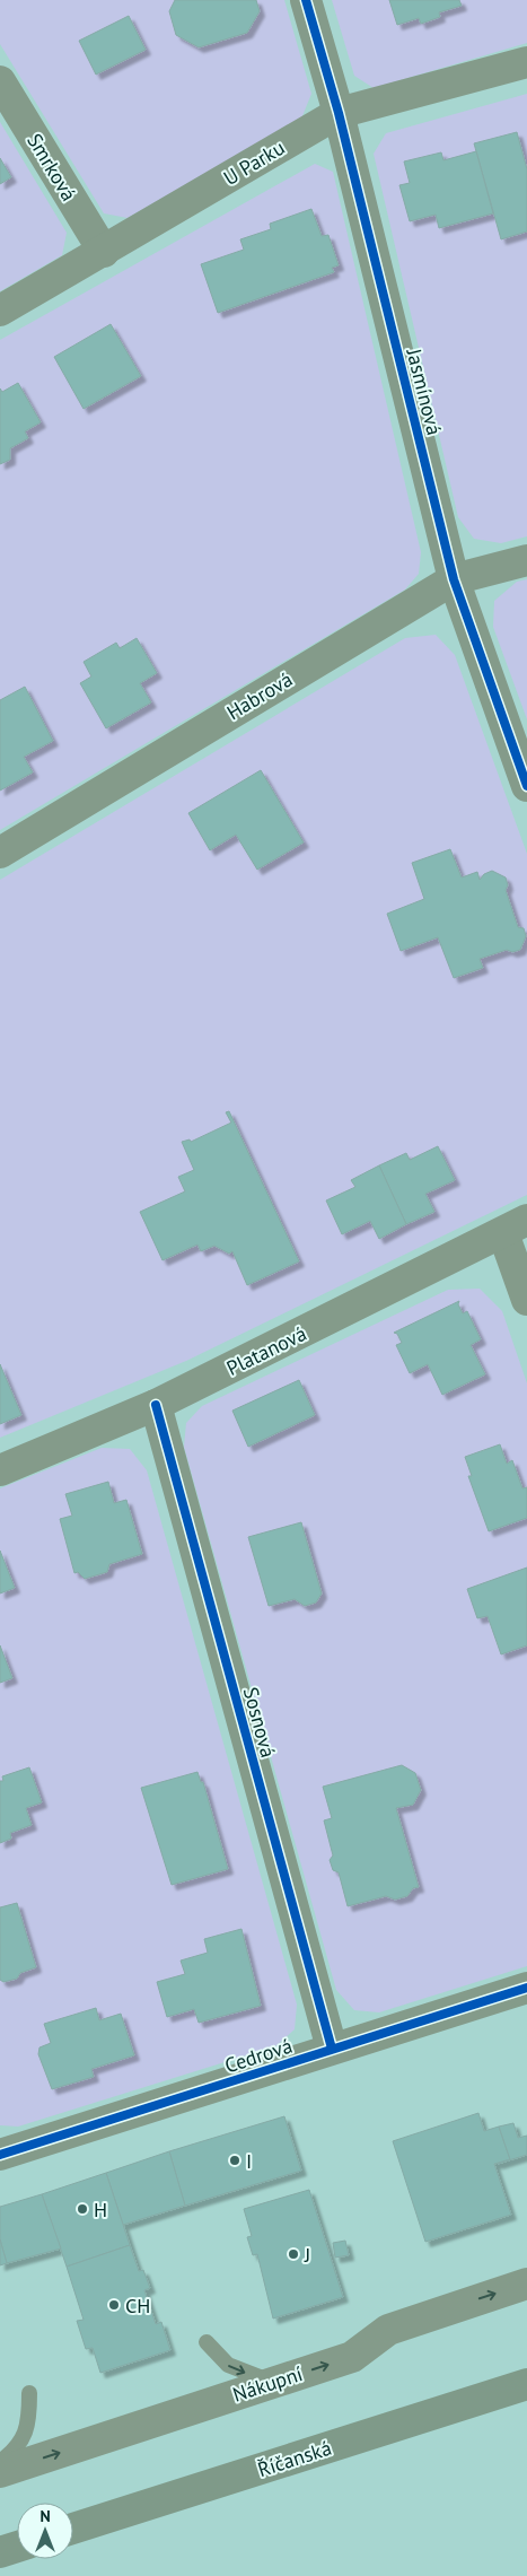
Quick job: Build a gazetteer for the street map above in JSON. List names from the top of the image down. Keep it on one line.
{"streets":{"main road":["Říčanská"],"street":["U Parku","Smrková","Jasmínová","Habrová","Platanová","Sosnová","Cedrová","Nákupní"]},"crossings":[["U Parku","Smrková"],["U Parku","Jasmínová"],["Jasmínová","Habrová"],["Platanová","Sosnová"],["Sosnová","Cedrová"]],"one_way":["Nákupní"],"places":["I","H","J","CH"],"north":"top"}
